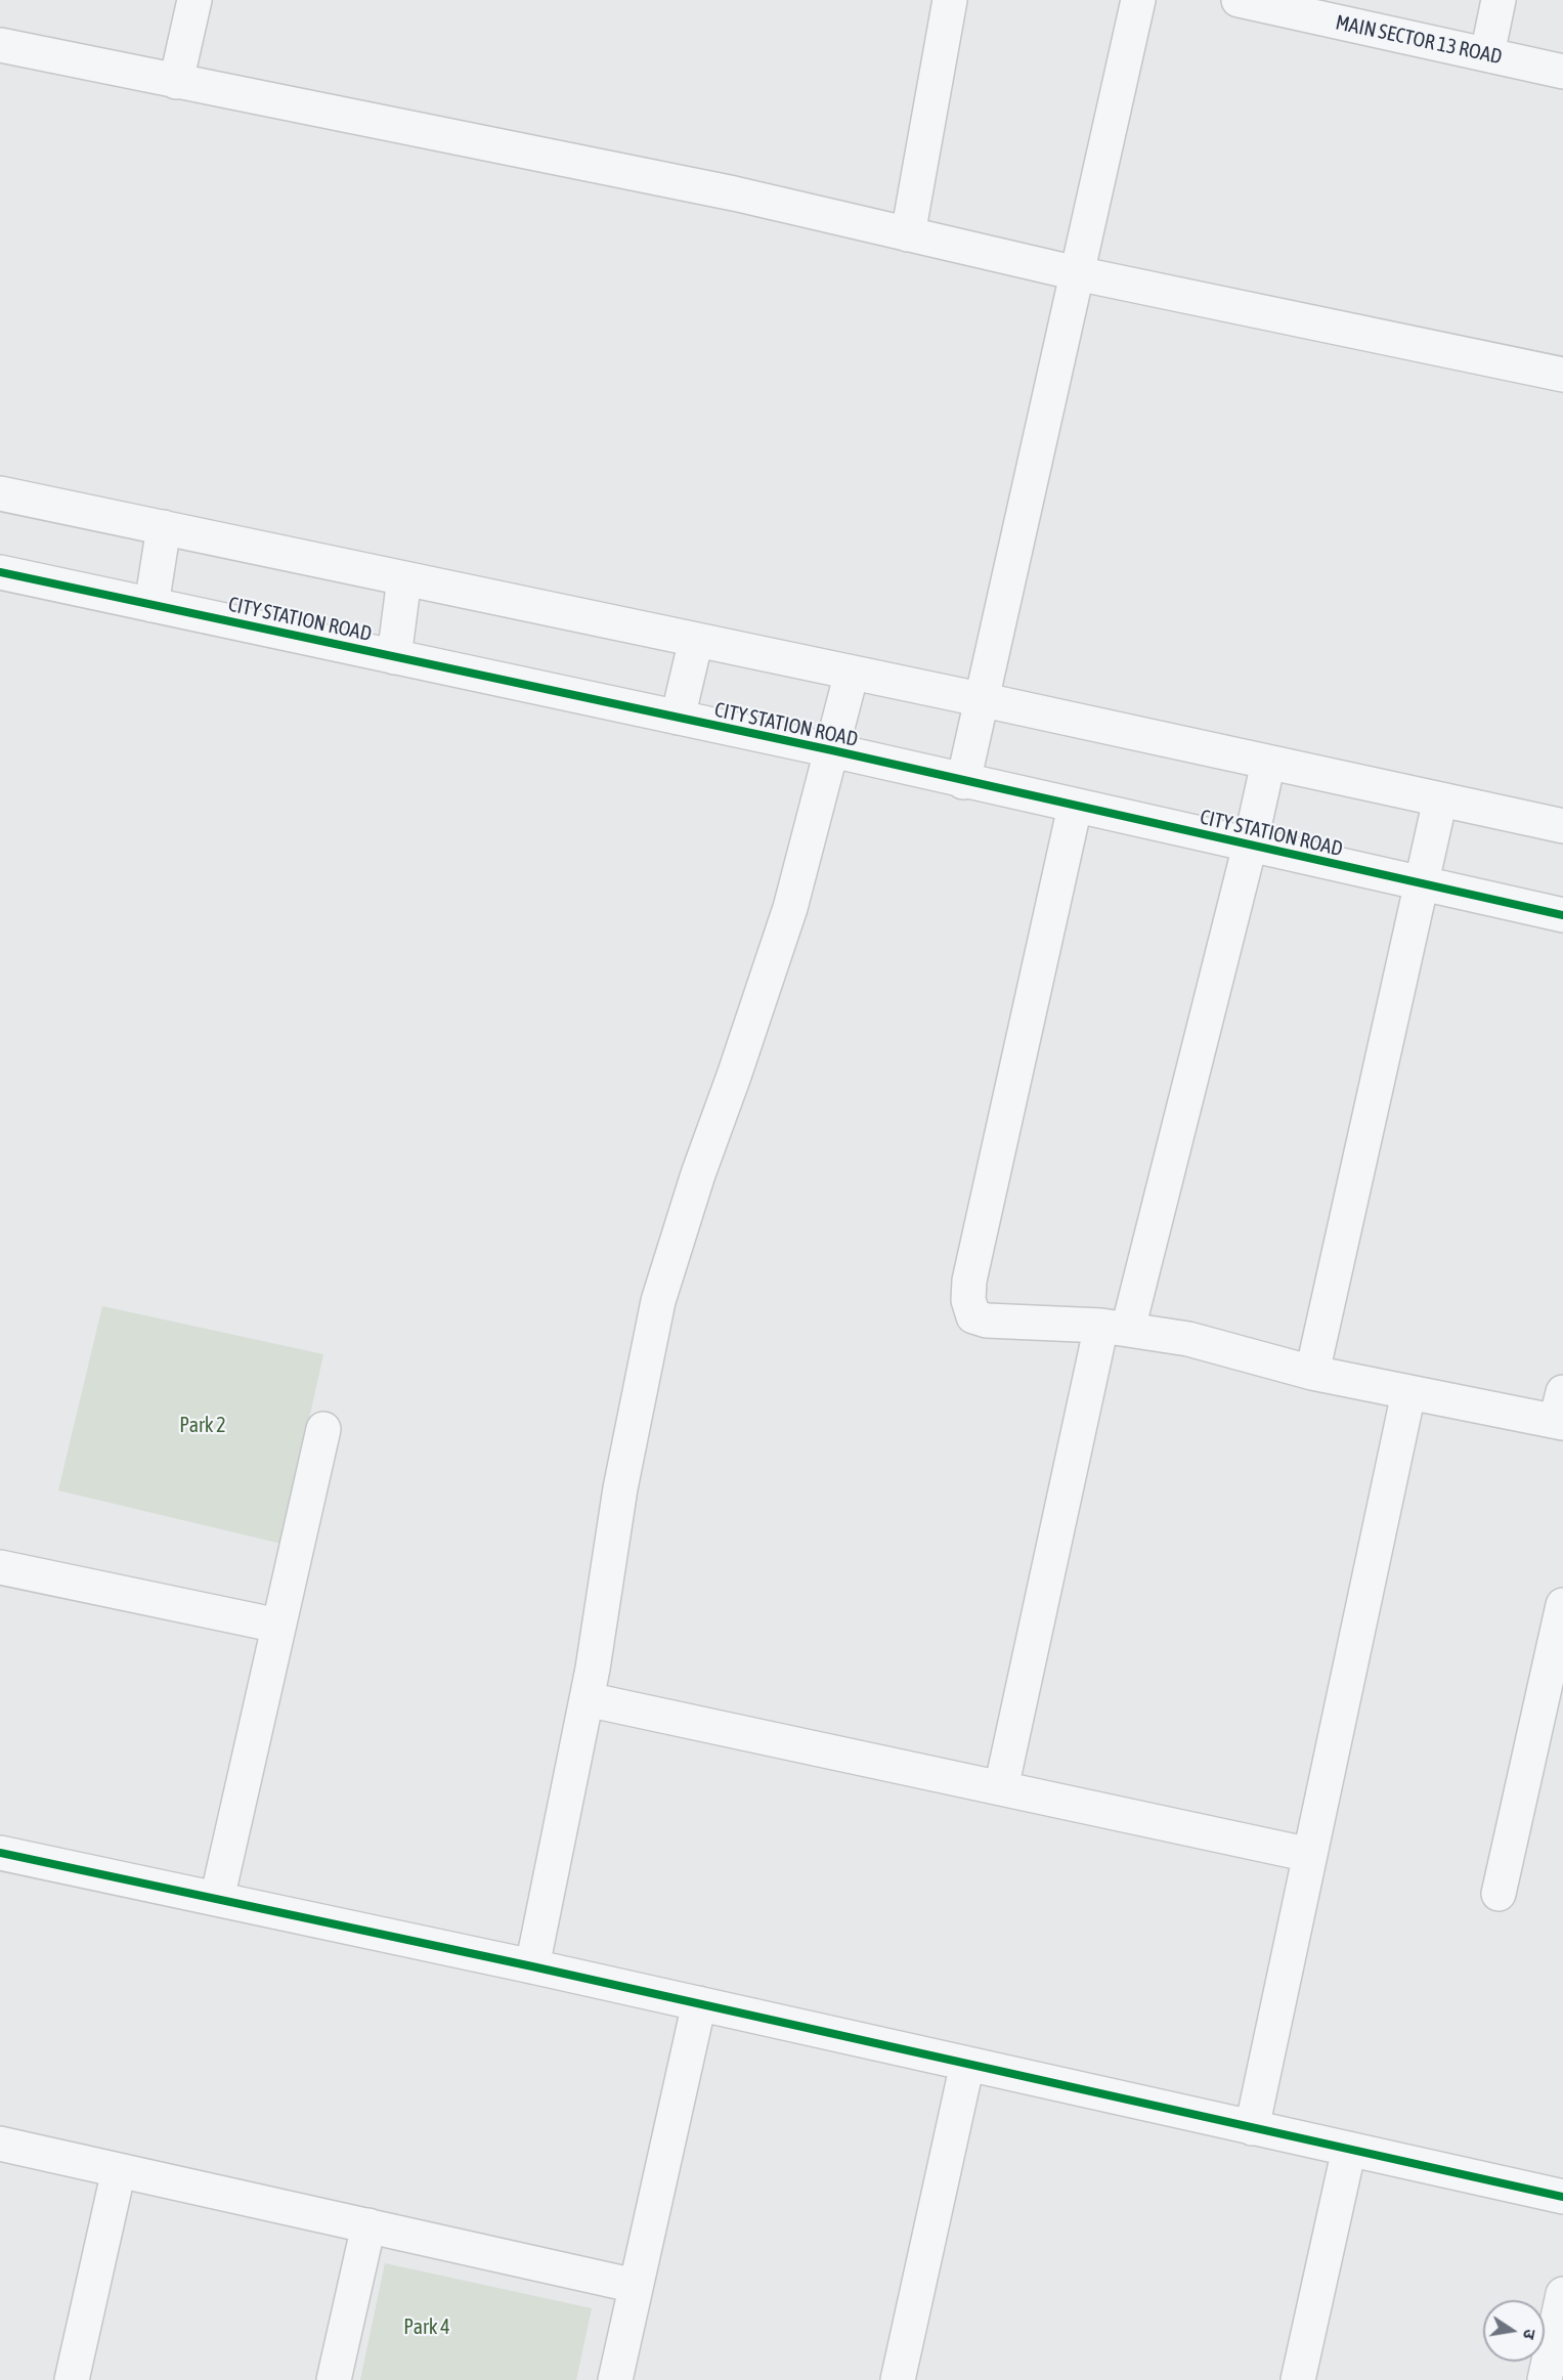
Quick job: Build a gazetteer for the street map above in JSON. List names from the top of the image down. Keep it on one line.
{"streets":{"street":["MAIN SECTOR 13 ROAD","CITY STATION ROAD"]},"parks":["Park 2","Park 4"],"north":"right"}
